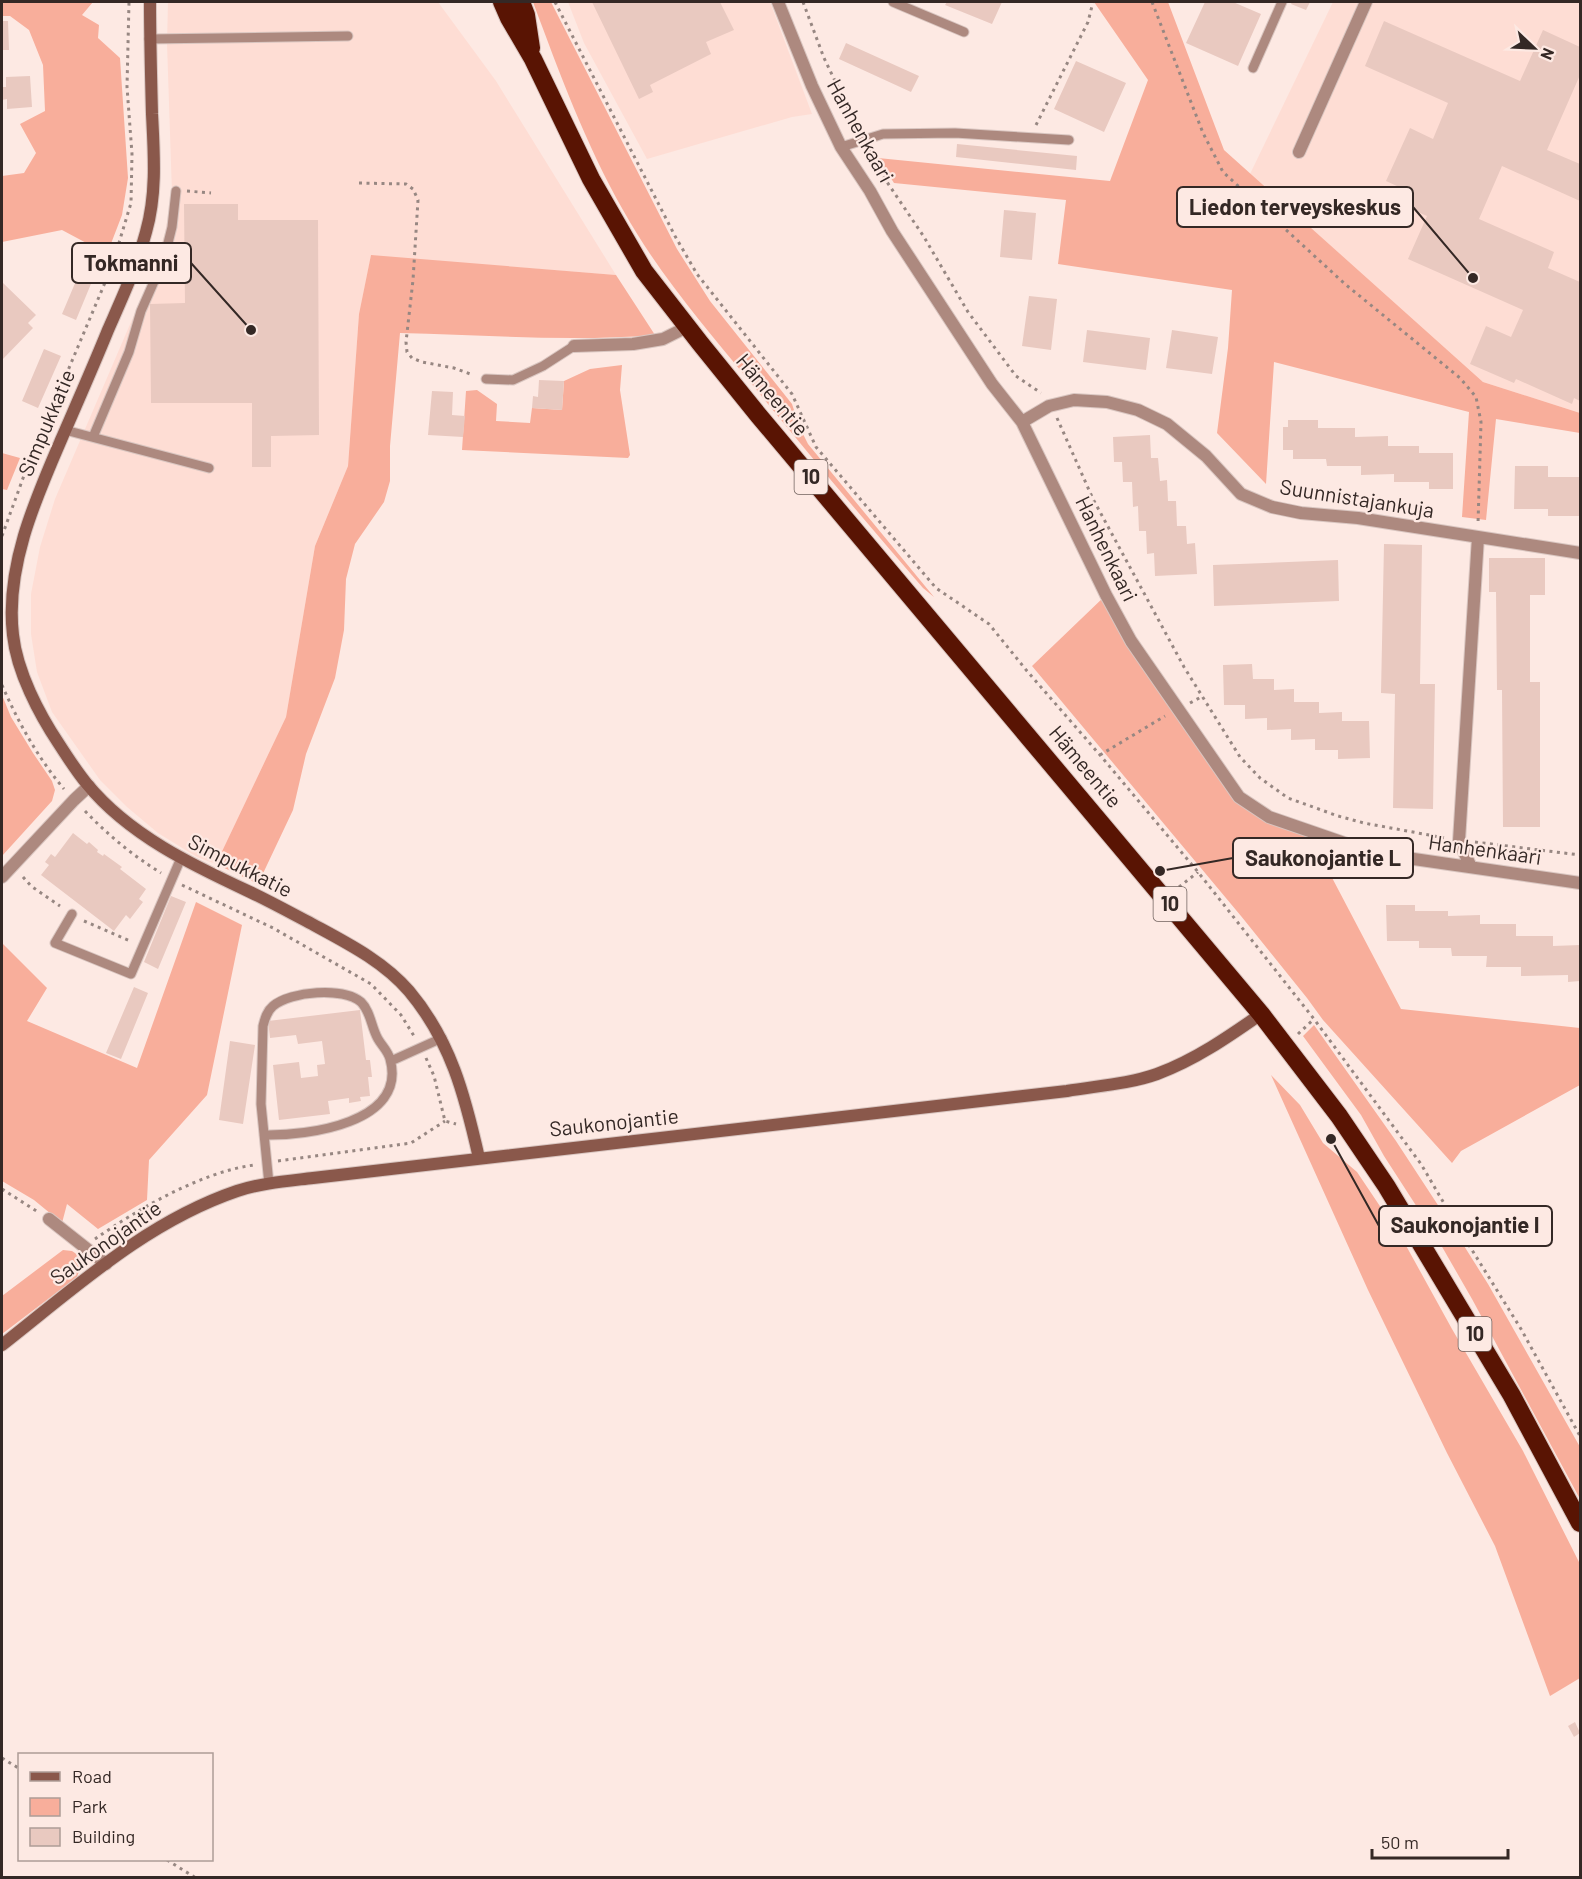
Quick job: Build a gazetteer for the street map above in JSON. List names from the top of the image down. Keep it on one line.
{"streets":{"highway":["Hämeentie","10"],"street":["Hanhenkaari","Simpukkatie","Suunnistajankuja","Saukonojantie"]},"crossings":[["Hanhenkaari","Suunnistajankuja"],["Hämeentie","Saukonojantie"],["Simpukkatie","Saukonojantie"]],"places":["Liedon terveyskeskus","Tokmanni","Saukonojantie L","Saukonojantie I"],"legend":["Road","Park","Building"],"scale_bar":"50 m","north":"bottom right"}
